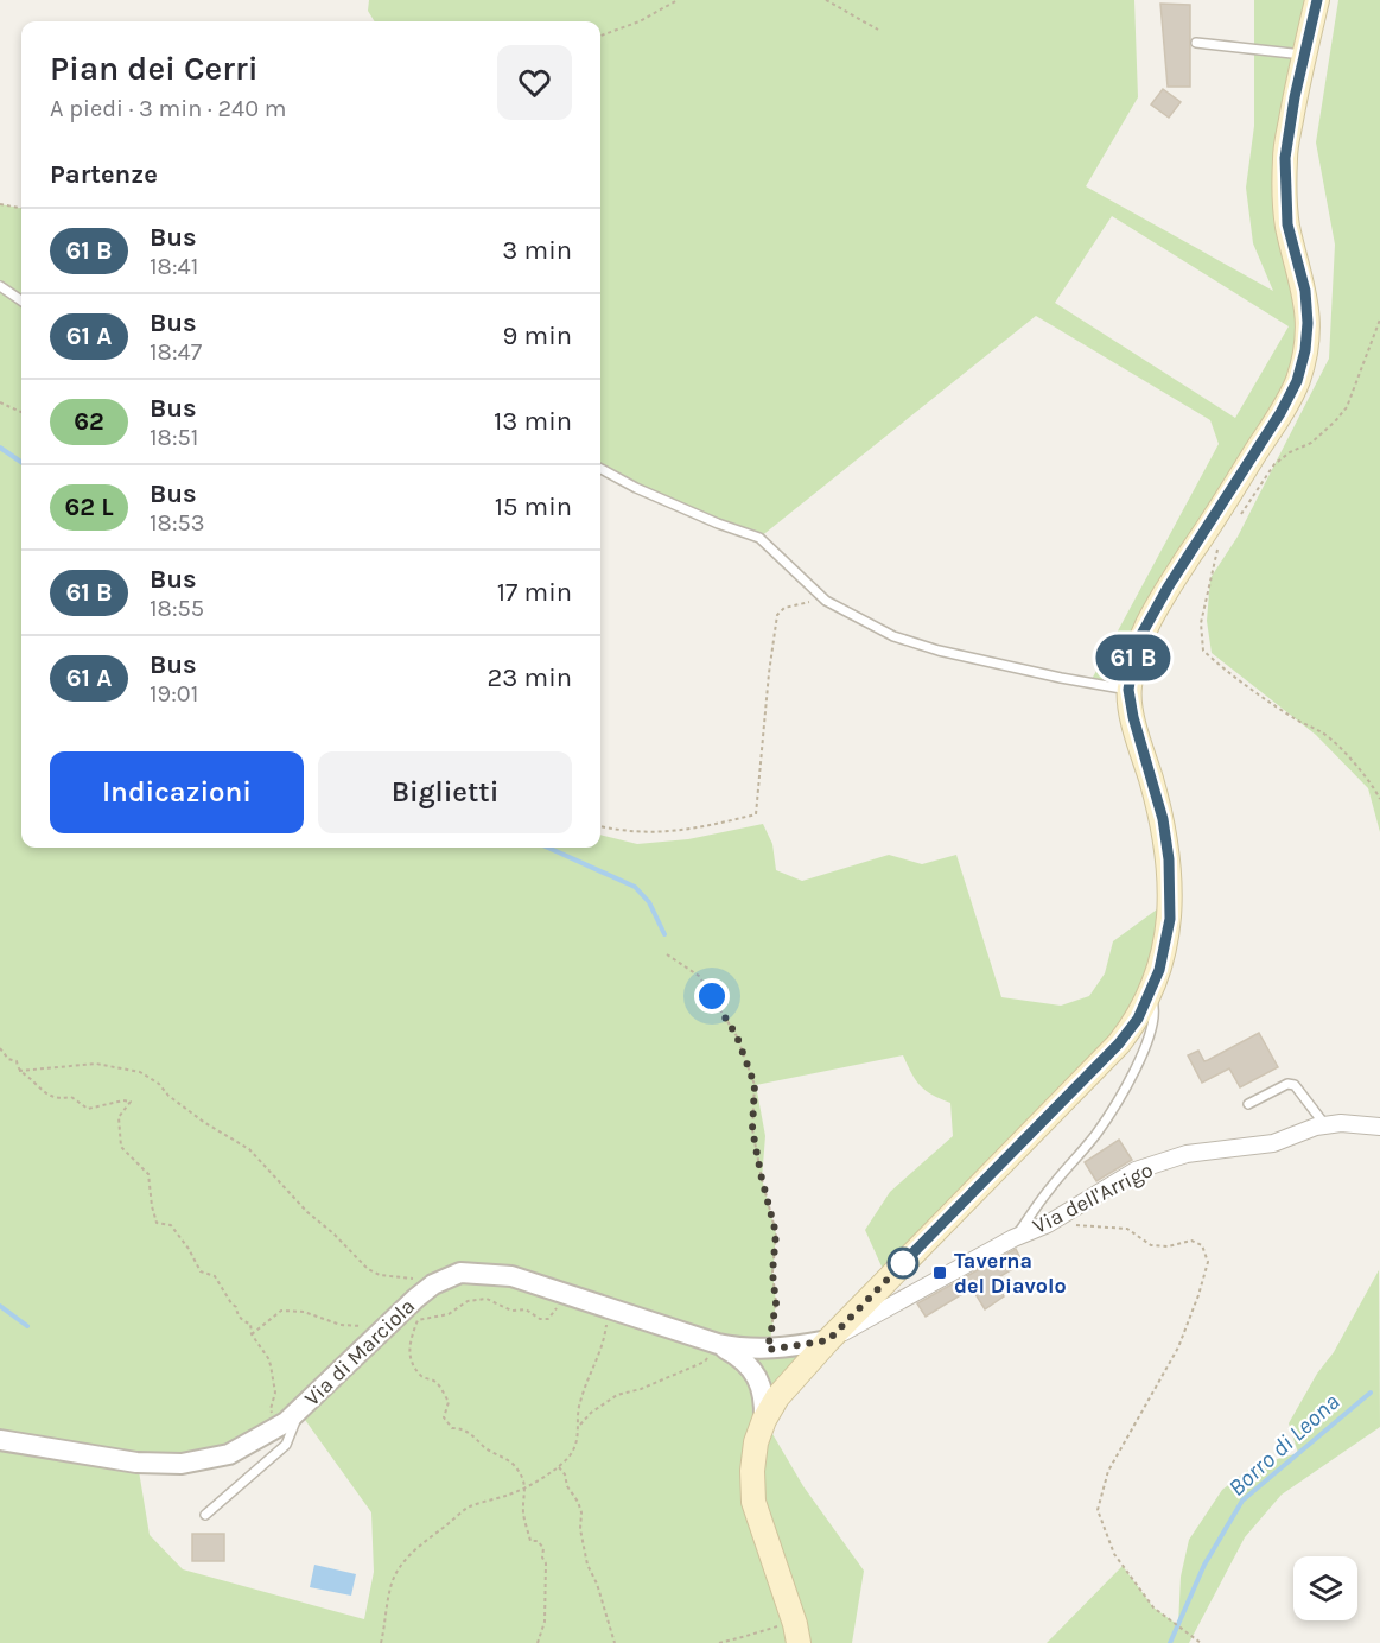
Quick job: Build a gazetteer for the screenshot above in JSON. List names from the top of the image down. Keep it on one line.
{"streets":{"street":["Via dell'Arrigo","Via di Marciola"]},"crossings":[["Via dell'Arrigo","Via di Marciola"]],"water":["Borro di Leona"],"places":{"transit":["Taverna del Diavolo"]},"page":{"on_map":"61 B","heading":[["Pian dei Cerri","A piedi · 3 min · 240 m"],"Partenze"],"list":[{"mark":"61 B","name":"Bus","note":"18:41","value":"3 min"},{"mark":"61 A","name":"Bus","note":"18:47","value":"9 min"},{"mark":"62","name":"Bus","note":"18:51","value":"13 min"},{"mark":"62 L","name":"Bus","note":"18:53","value":"15 min"},{"mark":"61 B","name":"Bus","note":"18:55","value":"17 min"},{"mark":"61 A","name":"Bus","note":"19:01","value":"23 min"}],"buttons":["Indicazioni","Biglietti"]}}
